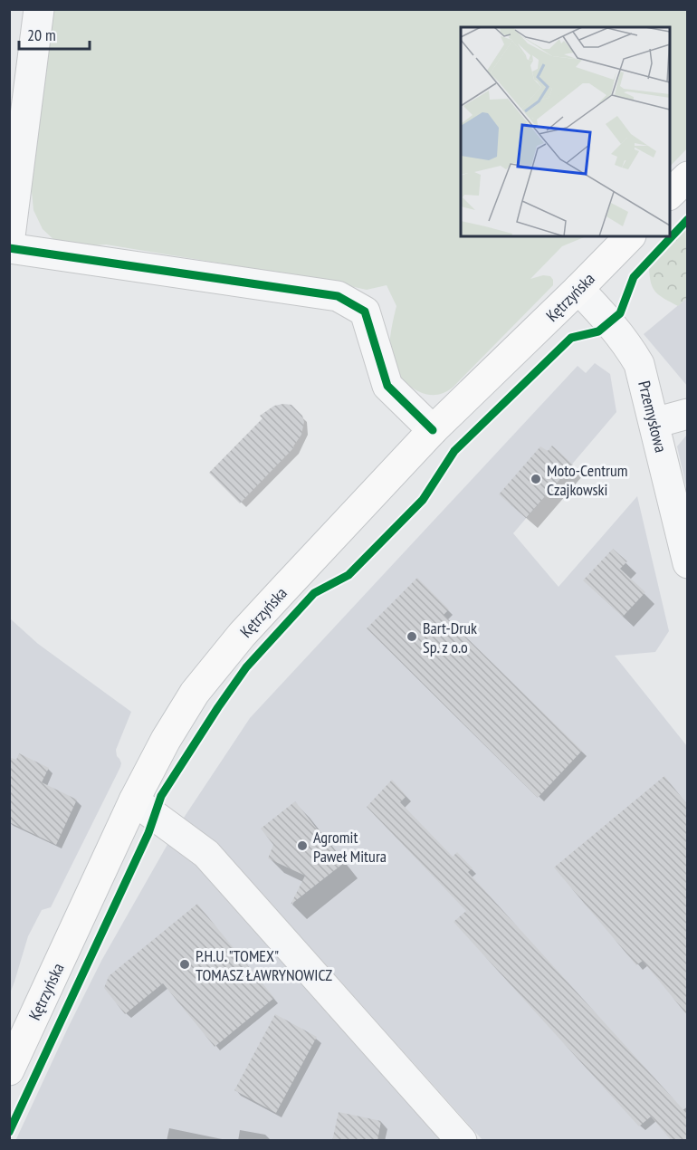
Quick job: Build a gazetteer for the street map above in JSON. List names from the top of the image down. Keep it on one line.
{"streets":{"main road":["Kętrzyńska"],"street":["Przemysłowa"]},"crossings":[["Kętrzyńska","Przemysłowa"]],"places":["Moto-Centrum Czajkowski","Bart-Druk Sp. z o.o","Agromit Paweł Mitura","P.H.U. \"TOMEX\" TOMASZ ŁAWRYNOWICZ"],"scale_bar":"20 m"}
